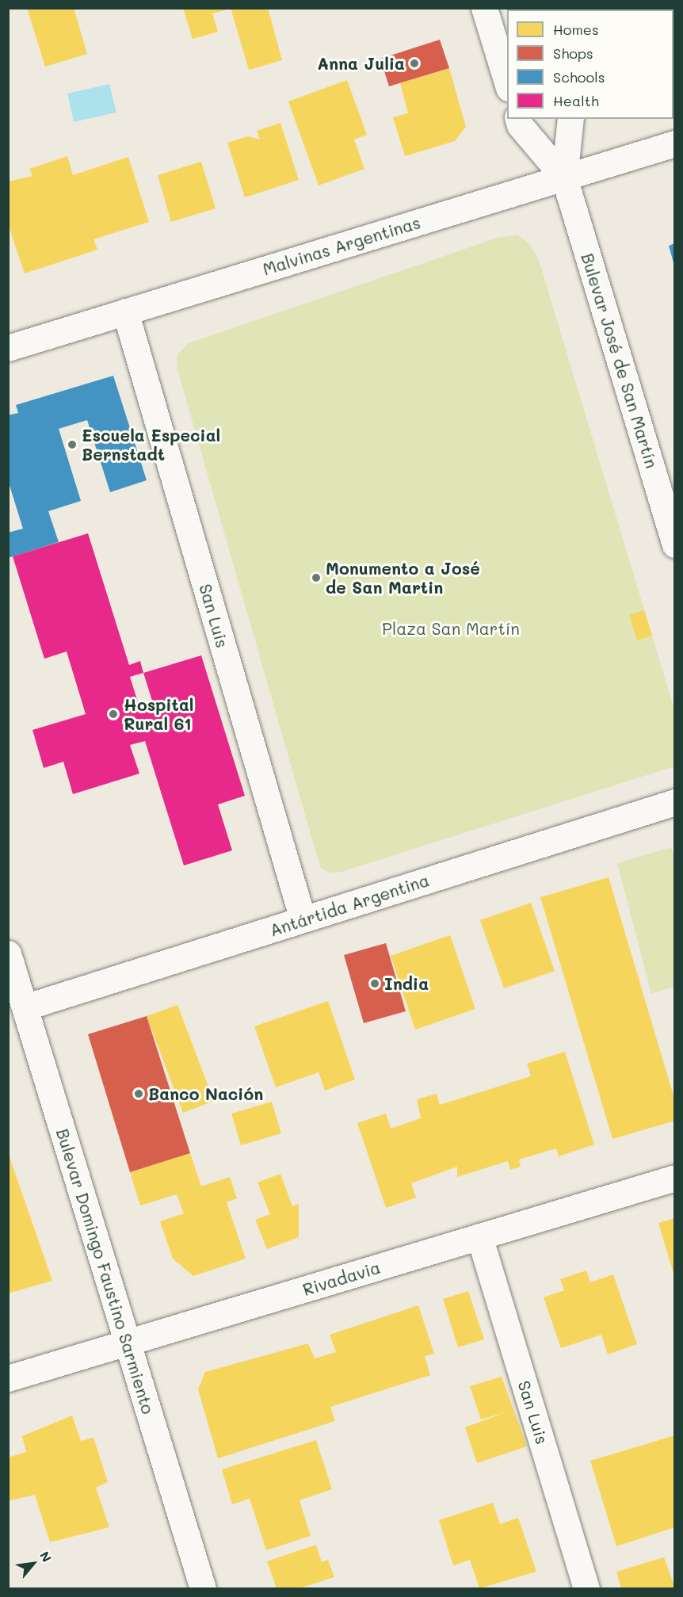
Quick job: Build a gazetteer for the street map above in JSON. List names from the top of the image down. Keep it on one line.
{"streets":{"street":["Malvinas Argentinas","Bulevar José de San Martín","San Luis","Antártida Argentina","Bulevar Domingo Faustino Sarmiento","Rivadavia"]},"crossings":[["Malvinas Argentinas","Bulevar José de San Martín"],["Malvinas Argentinas","San Luis"],["San Luis","Antártida Argentina"],["San Luis","Rivadavia"],["Antártida Argentina","Bulevar Domingo Faustino Sarmiento"],["Bulevar Domingo Faustino Sarmiento","Rivadavia"]],"parks":["Plaza San Martín"],"places":["Anna Julia","Escuela Especial Bernstadt","Monumento a José de San Martin","Hospital Rural 61","India","Banco Nación"],"legend":["Homes","Shops","Schools","Health"],"north":"top right"}
